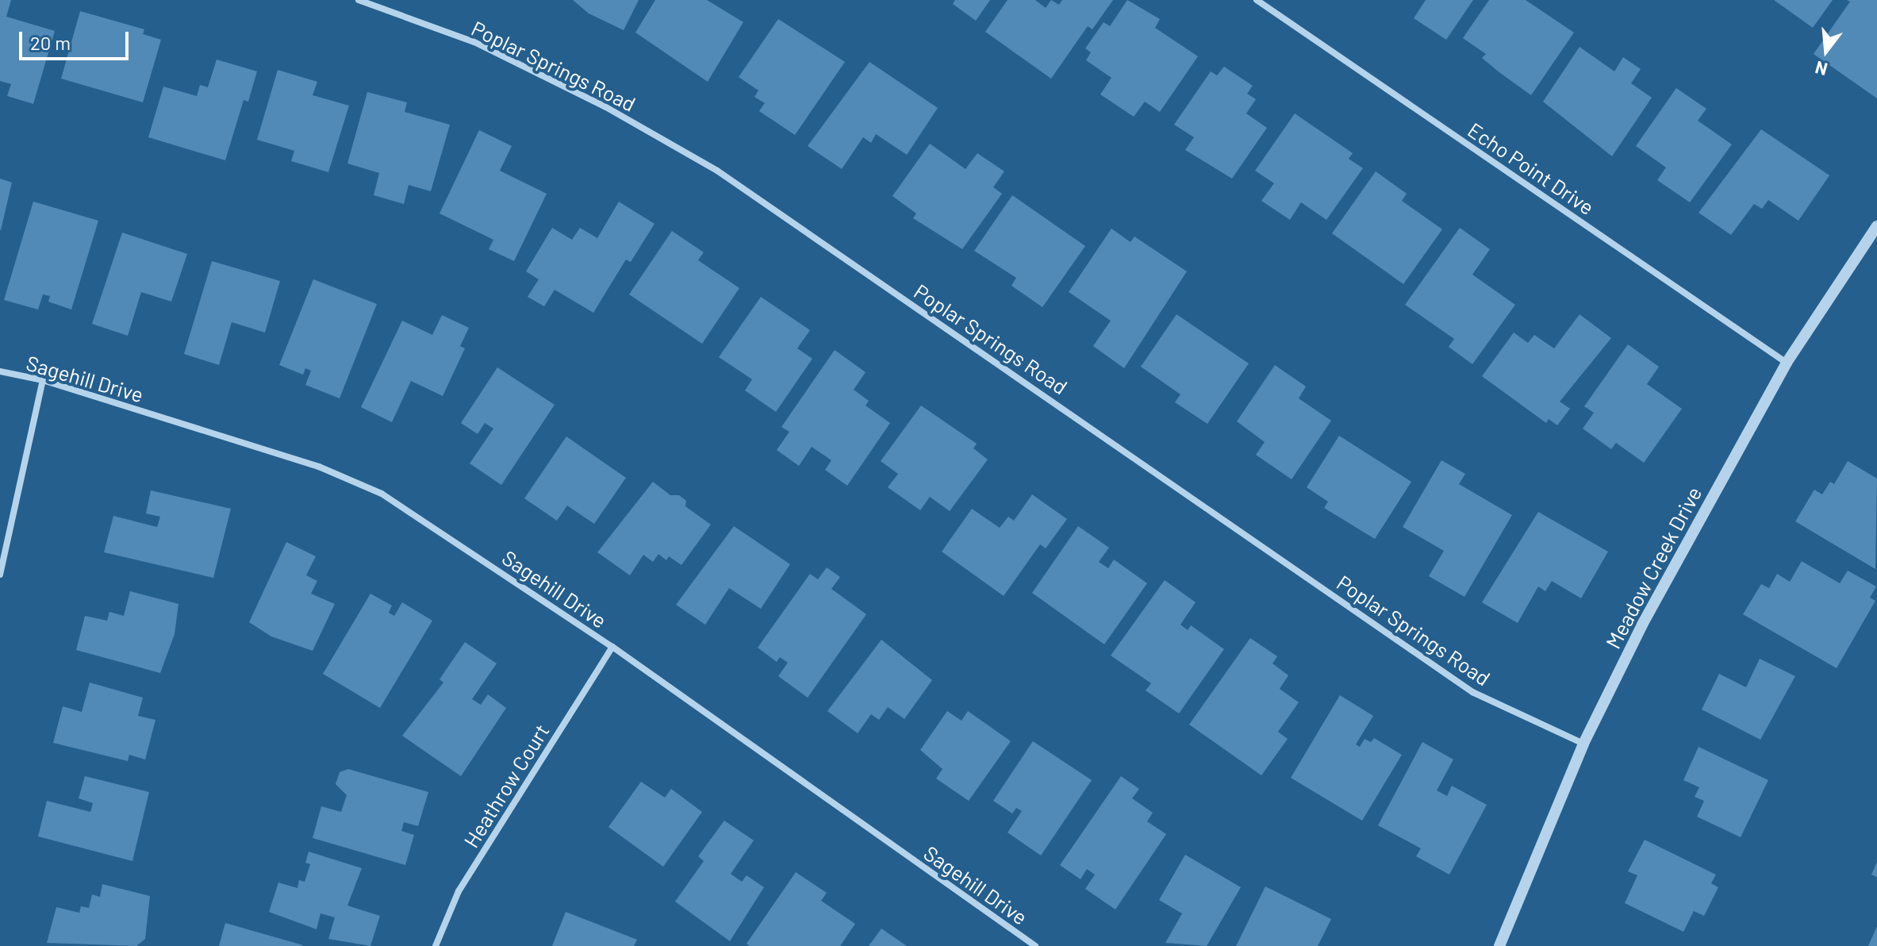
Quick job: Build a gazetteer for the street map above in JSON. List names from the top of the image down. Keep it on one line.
{"streets":{"street":["Poplar Springs Road","Echo Point Drive","Sagehill Drive","Meadow Creek Drive","Heathrow Court"]},"crossings":[["Poplar Springs Road","Meadow Creek Drive"],["Echo Point Drive","Meadow Creek Drive"],["Sagehill Drive","Heathrow Court"]],"scale_bar":"20 m","north":"bottom"}
